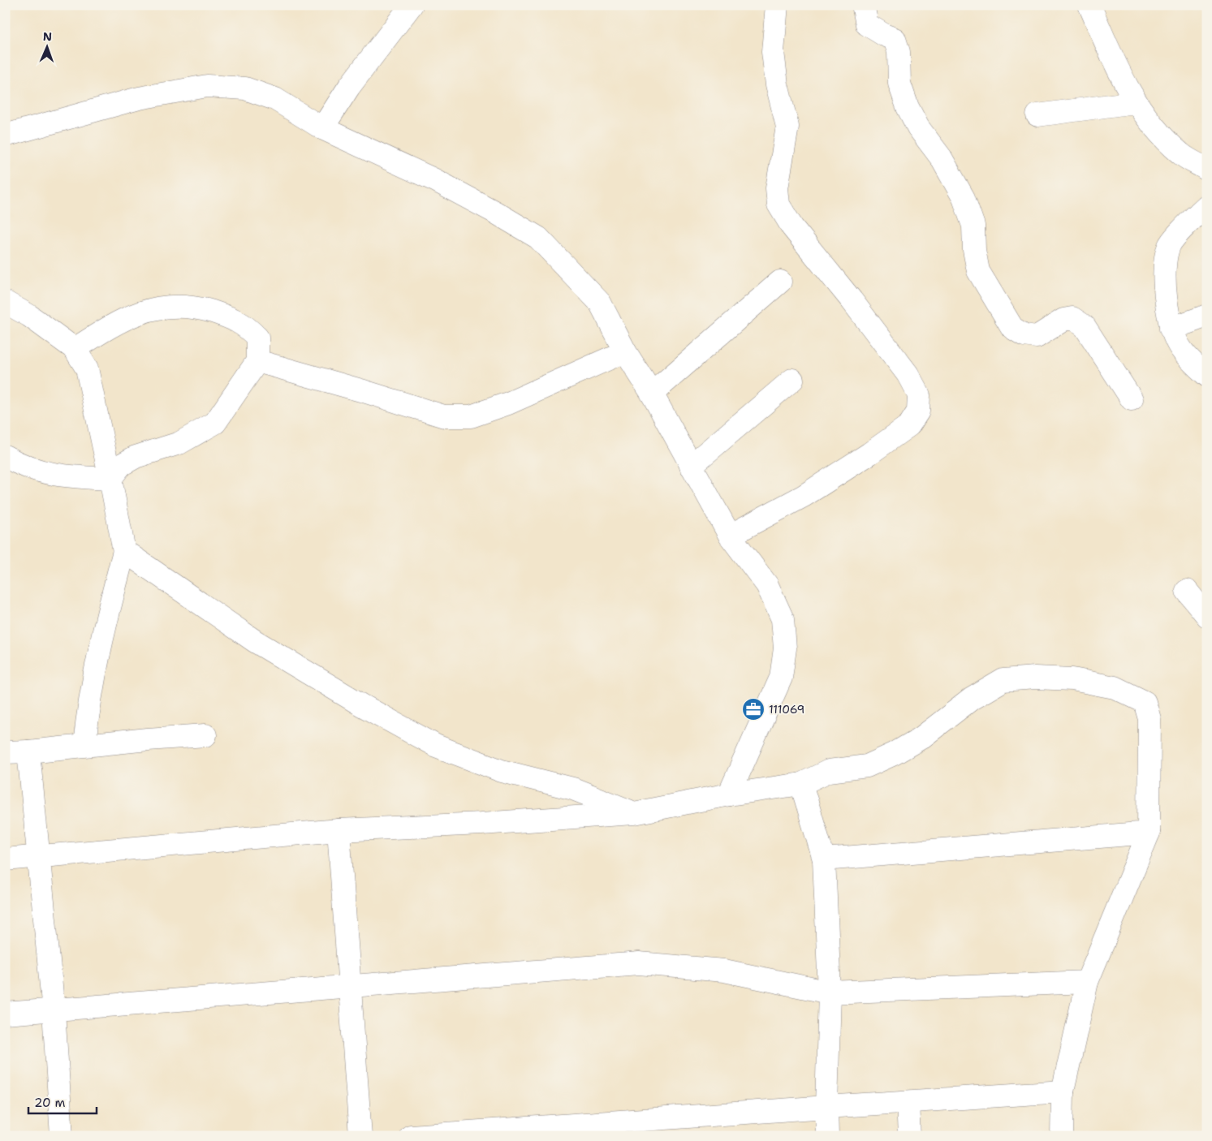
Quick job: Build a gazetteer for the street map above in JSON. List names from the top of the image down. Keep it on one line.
{"places":{"office":["111069"]},"scale_bar":"20 m","north":"top"}
